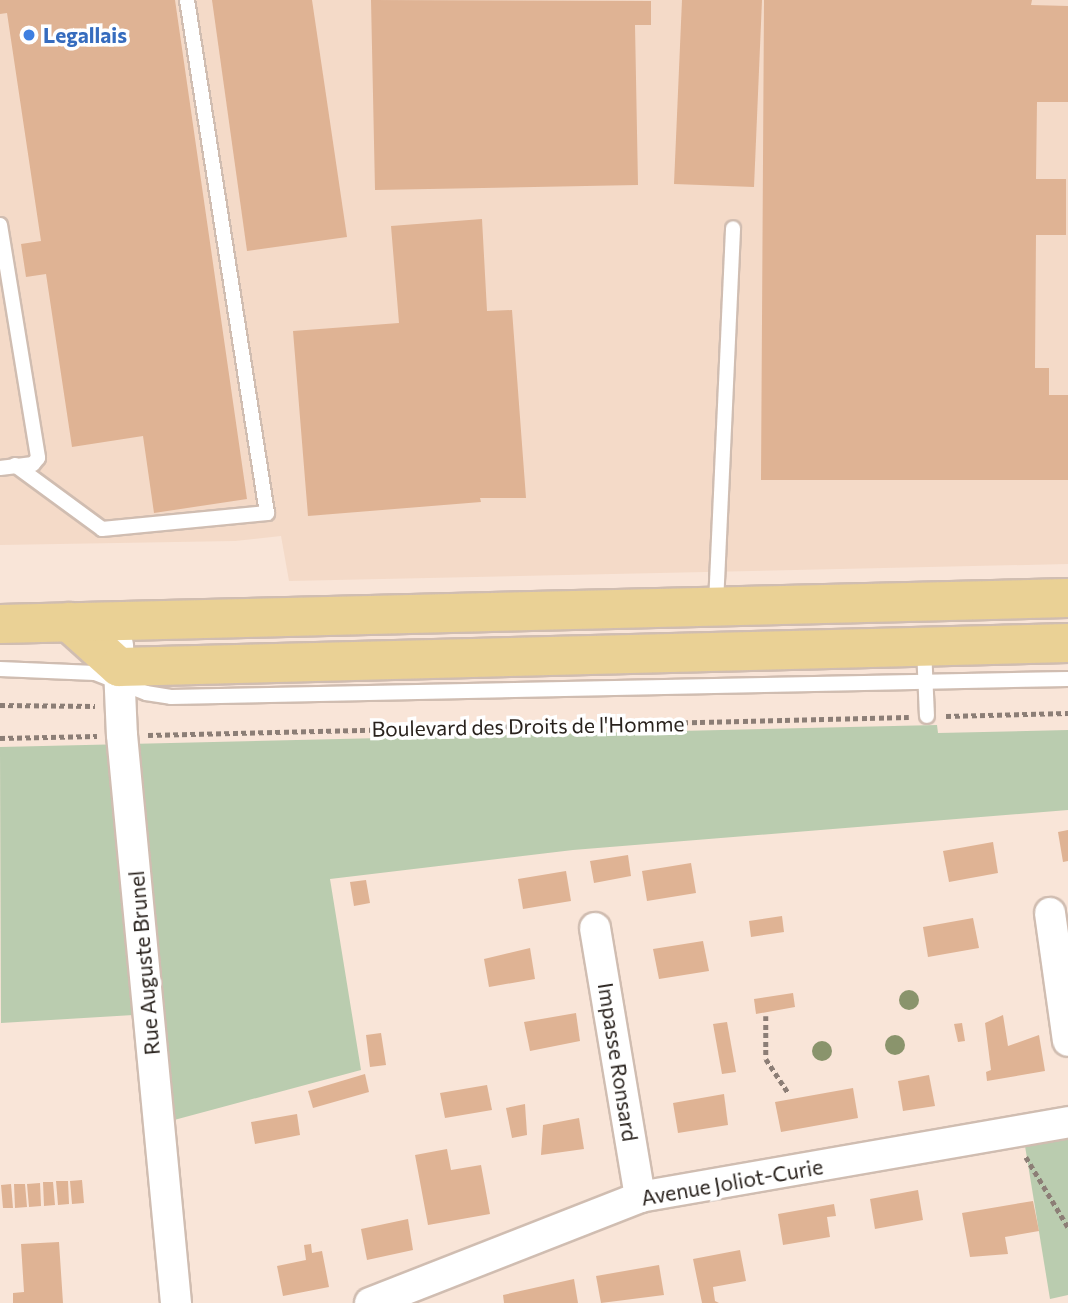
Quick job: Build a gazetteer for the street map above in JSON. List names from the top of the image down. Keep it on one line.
{"streets":{"street":["Rue Auguste Brunel","Impasse Ronsard","Avenue Joliot-Curie"],"path":["Boulevard des Droits de l'Homme"]},"crossings":[["Boulevard des Droits de l'Homme","Rue Auguste Brunel"],["Impasse Ronsard","Avenue Joliot-Curie"]],"places":["Legallais"]}
